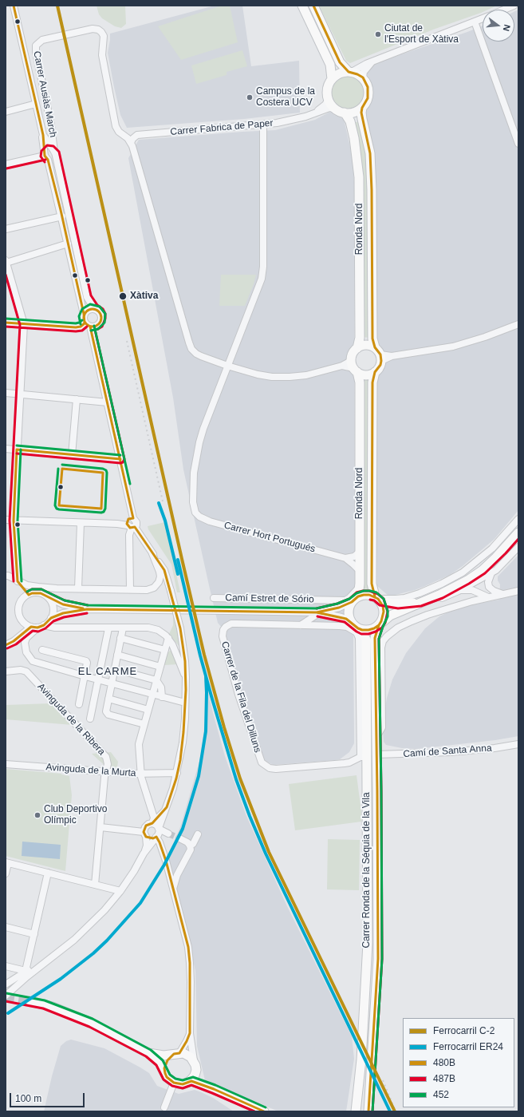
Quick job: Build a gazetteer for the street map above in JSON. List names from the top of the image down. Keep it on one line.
{"streets":{"main road":["Ronda Nord","Carrer Ronda de la Séquia de la Vila"],"street":["Carrer Ausiàs March","Carrer Fabrica de Paper","Carrer Hort Portugués","Camí Estret de Sório","Carrer de la Fila del Dilluns","Avinguda de la Ribera","Camí de Santa Anna","Avinguda de la Murta"]},"crossings":[["Carrer Ausiàs March","Carrer Fabrica de Paper"],["Carrer Fabrica de Paper","Ronda Nord"],["Ronda Nord","Carrer Hort Portugués"],["Ronda Nord","Camí Estret de Sório"],["Ronda Nord","Carrer Ronda de la Séquia de la Vila"],["Camí Estret de Sório","Carrer Ronda de la Séquia de la Vila"],["Carrer de la Fila del Dilluns","Carrer Ronda de la Séquia de la Vila"],["Avinguda de la Ribera","Avinguda de la Murta"],["Camí de Santa Anna","Carrer Ronda de la Séquia de la Vila"]],"districts":["EL CARME"],"places":["Ciutat de l'Esport de Xàtiva","Campus de la Costera UCV","Xàtiva","Club Deportivo Olímpic"],"lines":["rail line C-2","transit line 480B","transit line 487B","transit line 452","rail line ER24"],"legend":["Ferrocarril C-2","Ferrocarril ER24","480B","487B","452"],"scale_bar":"100 m","north":"right"}
